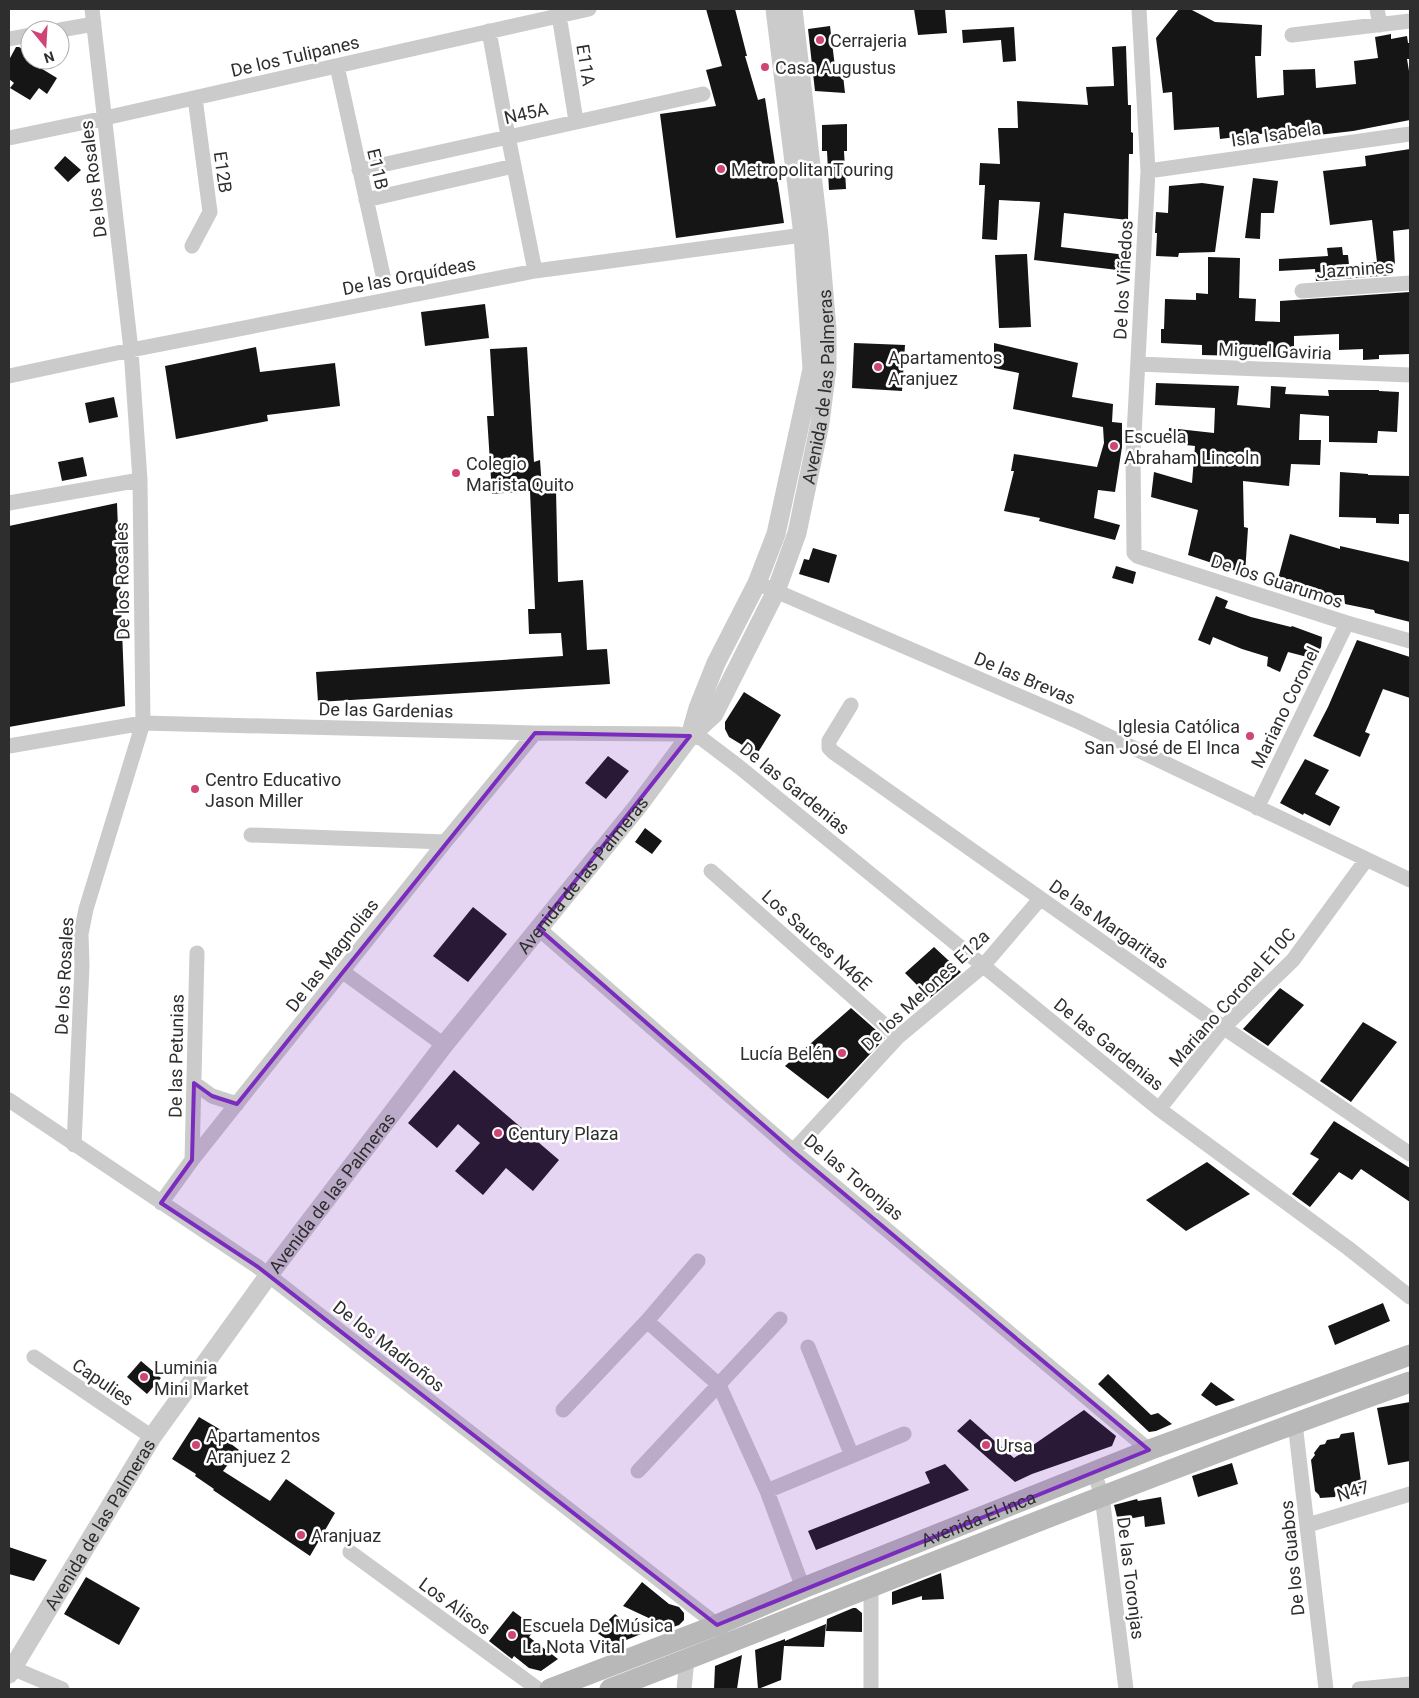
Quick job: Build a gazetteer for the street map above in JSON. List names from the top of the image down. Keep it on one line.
{"streets":{"main road":["Avenida El Inca"],"street":["De los Tulipanes","E11A","N45A","Isla Isabela","E11B","E12B","De los Rosales","Jazmines","De las Orquídeas","De los Viñedos","Miguel Gaviria","Avenida de las Palmeras","De los Guarumos","De las Brevas","Mariano Coronel","De las Gardenias","De las Margaritas","Los Sauces N46E","De las Magnolias","De los Melones E12a","Mariano Coronel E10C","De las Petunias","De las Toronjas","De los Madroños","Capulies","N47","De los Guabos","Los Alisos"]},"crossings":[["De los Tulipanes","E11A"],["De los Tulipanes","E11B"],["De los Tulipanes","E12B"],["De los Tulipanes","De los Rosales"],["E11A","N45A"],["N45A","E11B"],["Isla Isabela","De los Viñedos"],["De los Rosales","De las Orquídeas"],["De los Rosales","De las Gardenias"],["De los Rosales","De los Madroños"],["De las Orquídeas","Avenida de las Palmeras"],["De los Viñedos","Miguel Gaviria"],["De los Viñedos","De los Guarumos"],["Avenida de las Palmeras","De las Brevas"],["Avenida de las Palmeras","De las Gardenias"],["Avenida de las Palmeras","De las Toronjas"],["Avenida de las Palmeras","De los Madroños"],["Avenida de las Palmeras","Capulies"],["De los Guarumos","Mariano Coronel"],["De las Brevas","Mariano Coronel"],["De las Brevas","Mariano Coronel E10C"],["De las Gardenias","De las Magnolias"],["De las Gardenias","De los Melones E12a"],["De las Gardenias","Mariano Coronel E10C"],["De las Margaritas","De los Melones E12a"],["De las Margaritas","Mariano Coronel E10C"],["Los Sauces N46E","De los Melones E12a"],["De las Magnolias","De las Petunias"],["De las Magnolias","De los Madroños"],["De los Melones E12a","De las Toronjas"],["De las Toronjas","Avenida El Inca"],["De los Madroños","Avenida El Inca"],["N47","De los Guabos"],["Avenida El Inca","De los Guabos"]],"places":["Cerrajeria","Casa Augustus","MetropolitanTouring","Apartamentos Aranjuez","Escuela Abraham Lincoln","Colegio Marista Quito","Iglesia Católica San José de El Inca","Centro Educativo Jason Miller","Lucía Belén","Century Plaza","Luminia Mini Market","Apartamentos Aranjuez 2","Ursa","Aranjuaz","Escuela De Música La Nota Vital"],"north":"bottom"}
